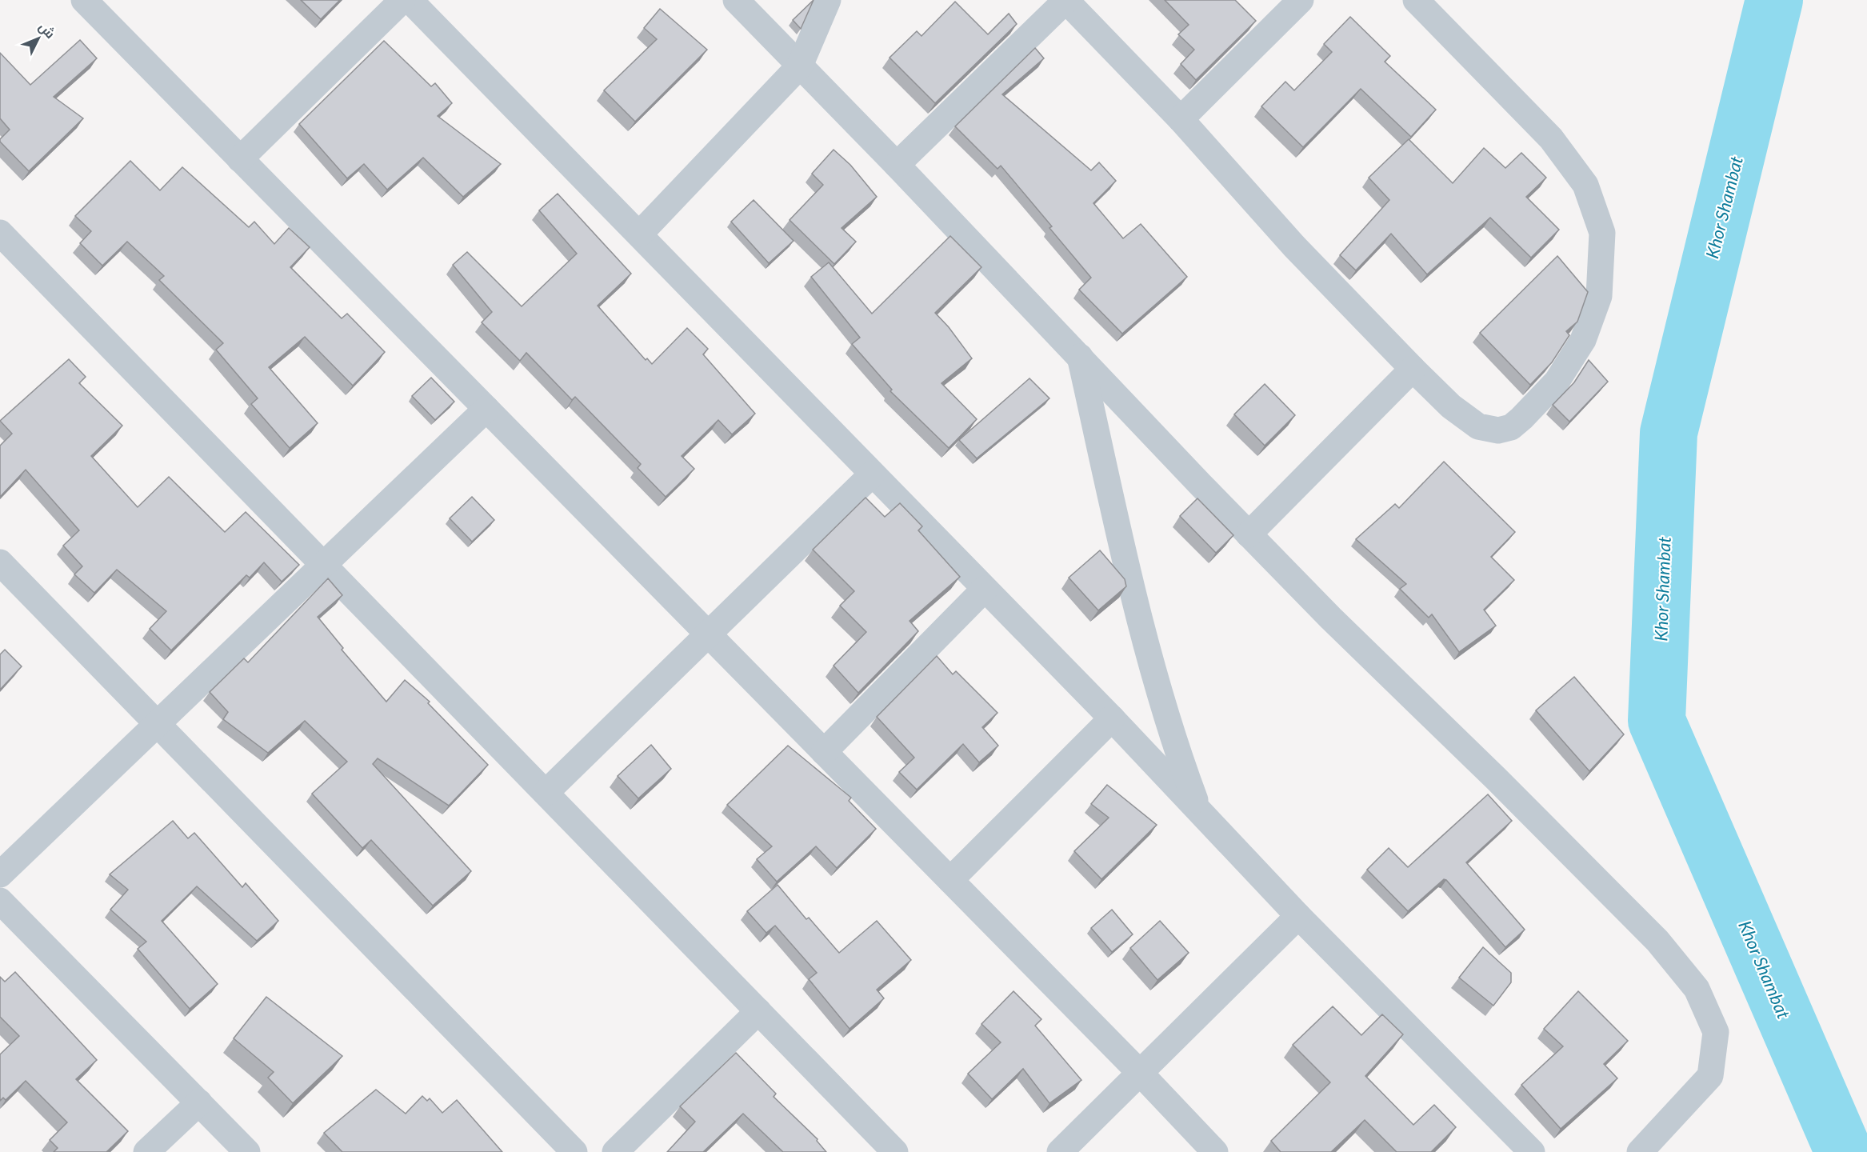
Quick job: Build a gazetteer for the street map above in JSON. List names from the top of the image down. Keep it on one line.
{"water":["Khor Shambat"],"north":"top right"}
